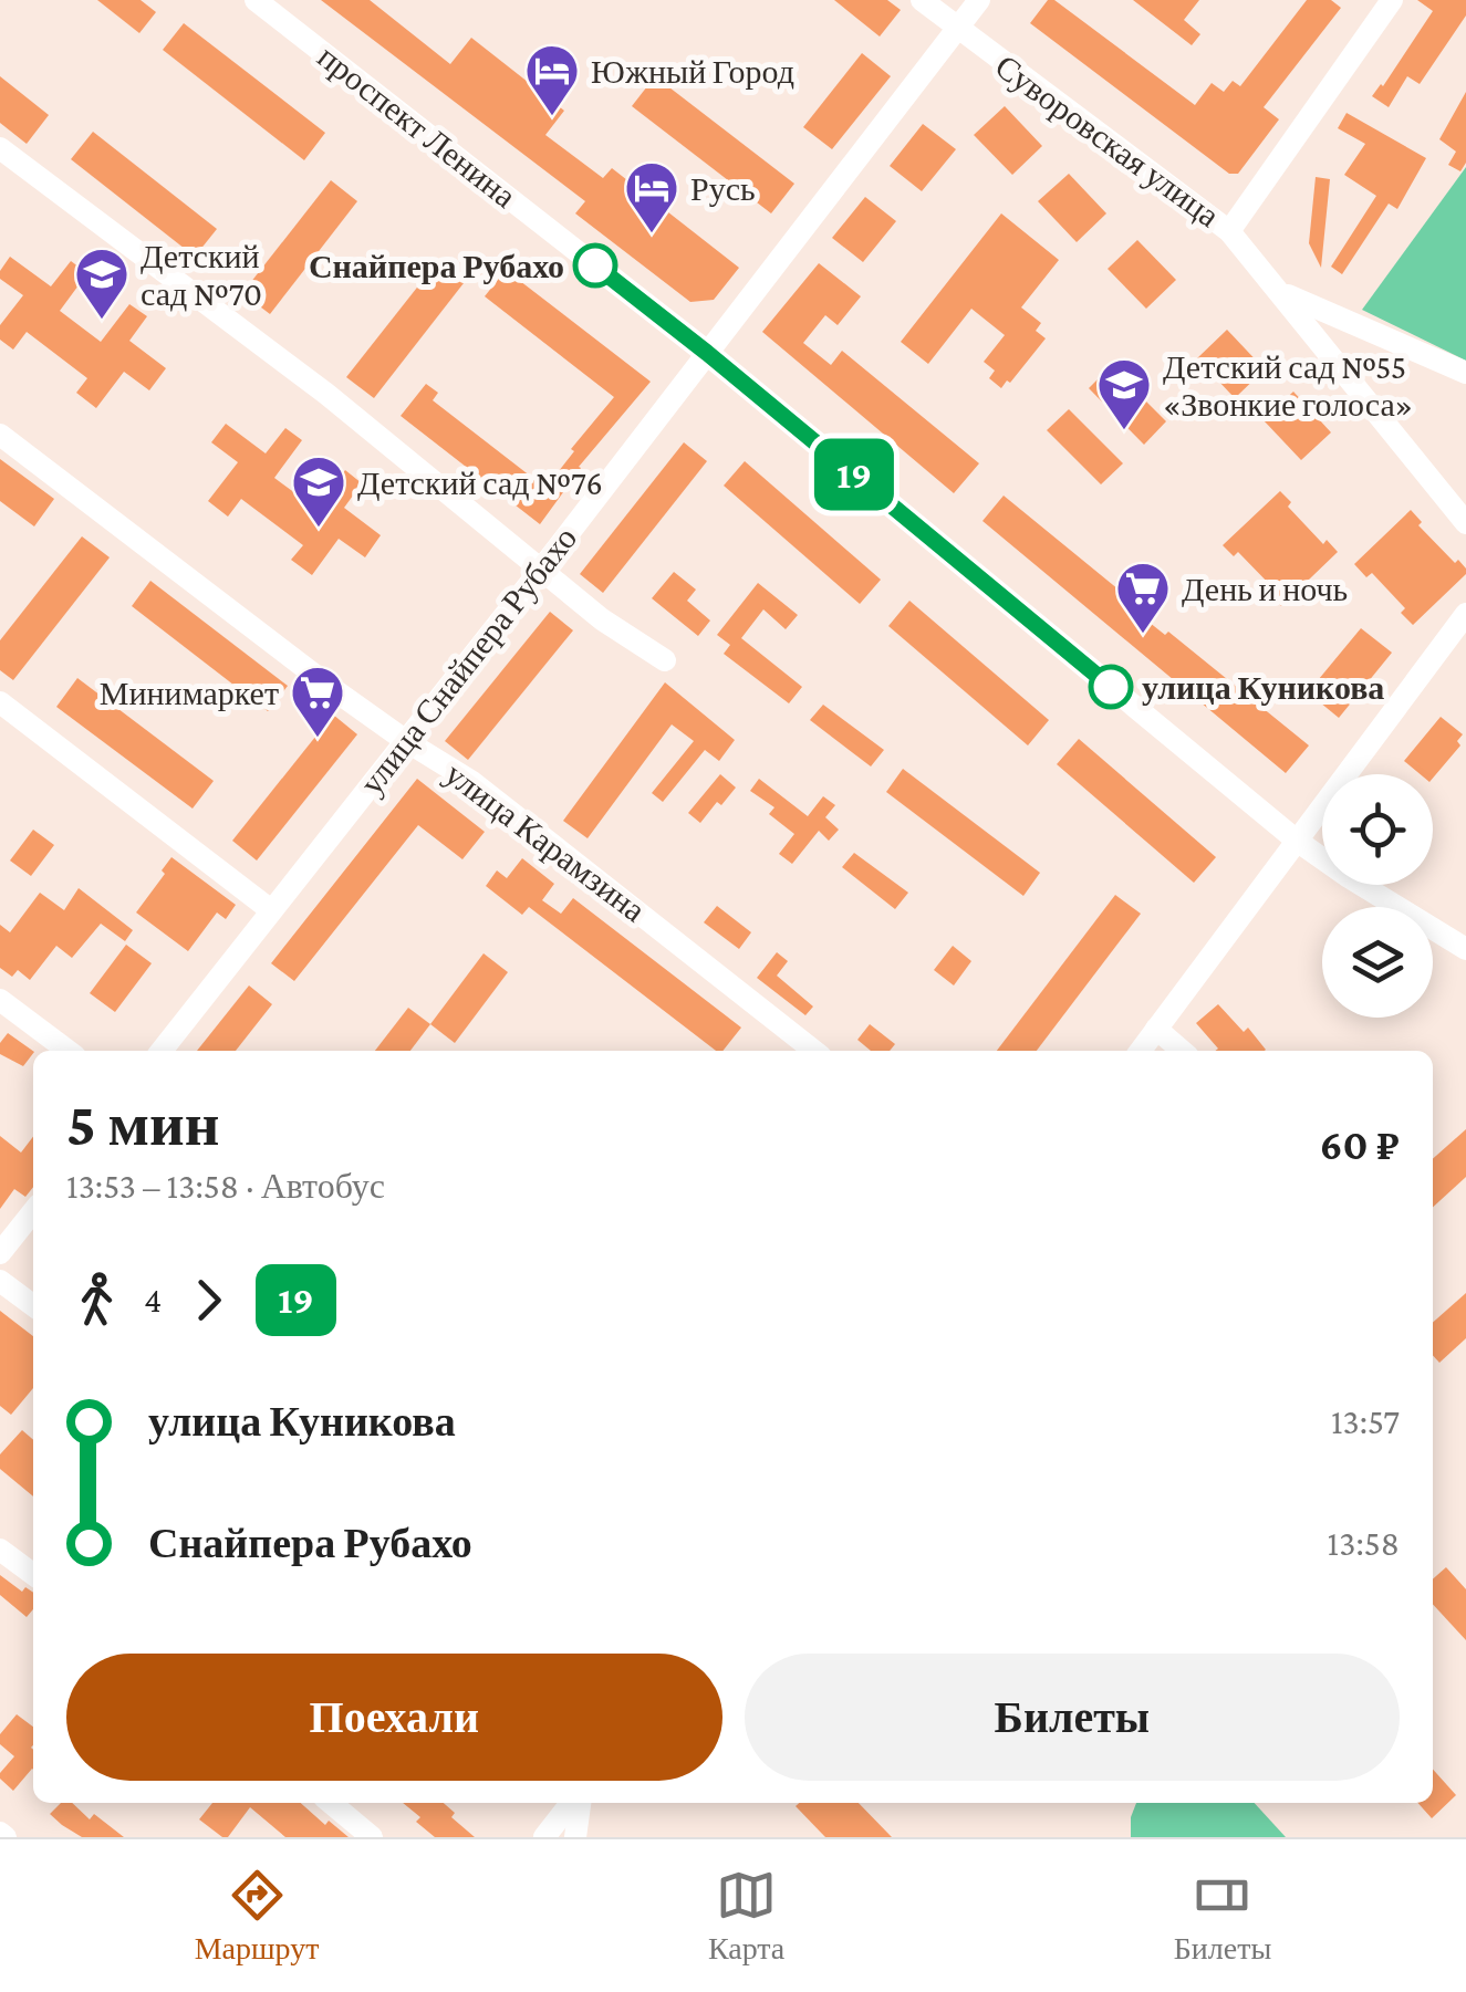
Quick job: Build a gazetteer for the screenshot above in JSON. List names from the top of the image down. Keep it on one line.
{"streets":{"street":["проспект Ленина","Суворовская улица","улица Снайпера Рубахо","улица Карамзина"]},"crossings":[["проспект Ленина","улица Снайпера Рубахо"],["Суворовская улица","улица Снайпера Рубахо"],["улица Снайпера Рубахо","улица Карамзина"]],"places":{"hotel":["Южный Город","Русь"],"other":["Снайпера Рубахо","улица Куникова"],"school or university":["Детский сад №70","Детский сад №55 «Звонкие голоса»","Детский сад №76"],"supermarket":["День и ночь","Минимаркет"]},"lines":["bus line 19"],"page":{"on_map":"19","heading":["5 мин","13:53 – 13:58 · Автобус","60 ₽"],"legs":["4","19"],"list":[{"name":"улица Куникова","value":"13:57"},{"name":"Снайпера Рубахо","value":"13:58"}],"buttons":["Поехали","Билеты"],"tabs":["Маршрут","Карта","Билеты"]}}
